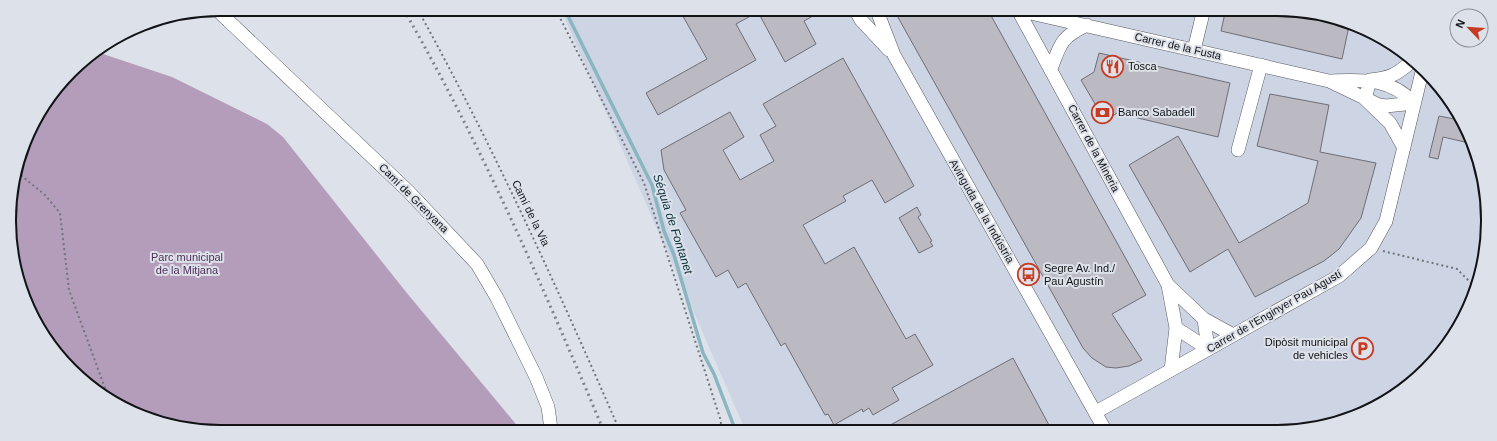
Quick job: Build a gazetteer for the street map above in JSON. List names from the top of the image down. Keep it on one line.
{"streets":{"street":["Carrer de la Fusta","Carrer de la Mineria","Camí de Grenyana","Avinguda de la Indústria","Carrer de l'Enginyer Pau Agustí"],"path":["Camí de la Via"]},"crossings":[["Carrer de la Fusta","Carrer de l'Enginyer Pau Agustí"],["Carrer de la Mineria","Carrer de l'Enginyer Pau Agustí"],["Avinguda de la Indústria","Carrer de l'Enginyer Pau Agustí"]],"water":["Séquia de Fontanet"],"parks":["Parc municipal de la Mitjana"],"places":{"restaurant":["Tosca"],"bank":["Banco Sabadell"],"bus stop":["Segre Av. Ind./ Pau Agustín"],"parking":["Dipòsit municipal de vehicles"]},"north":"top left"}
